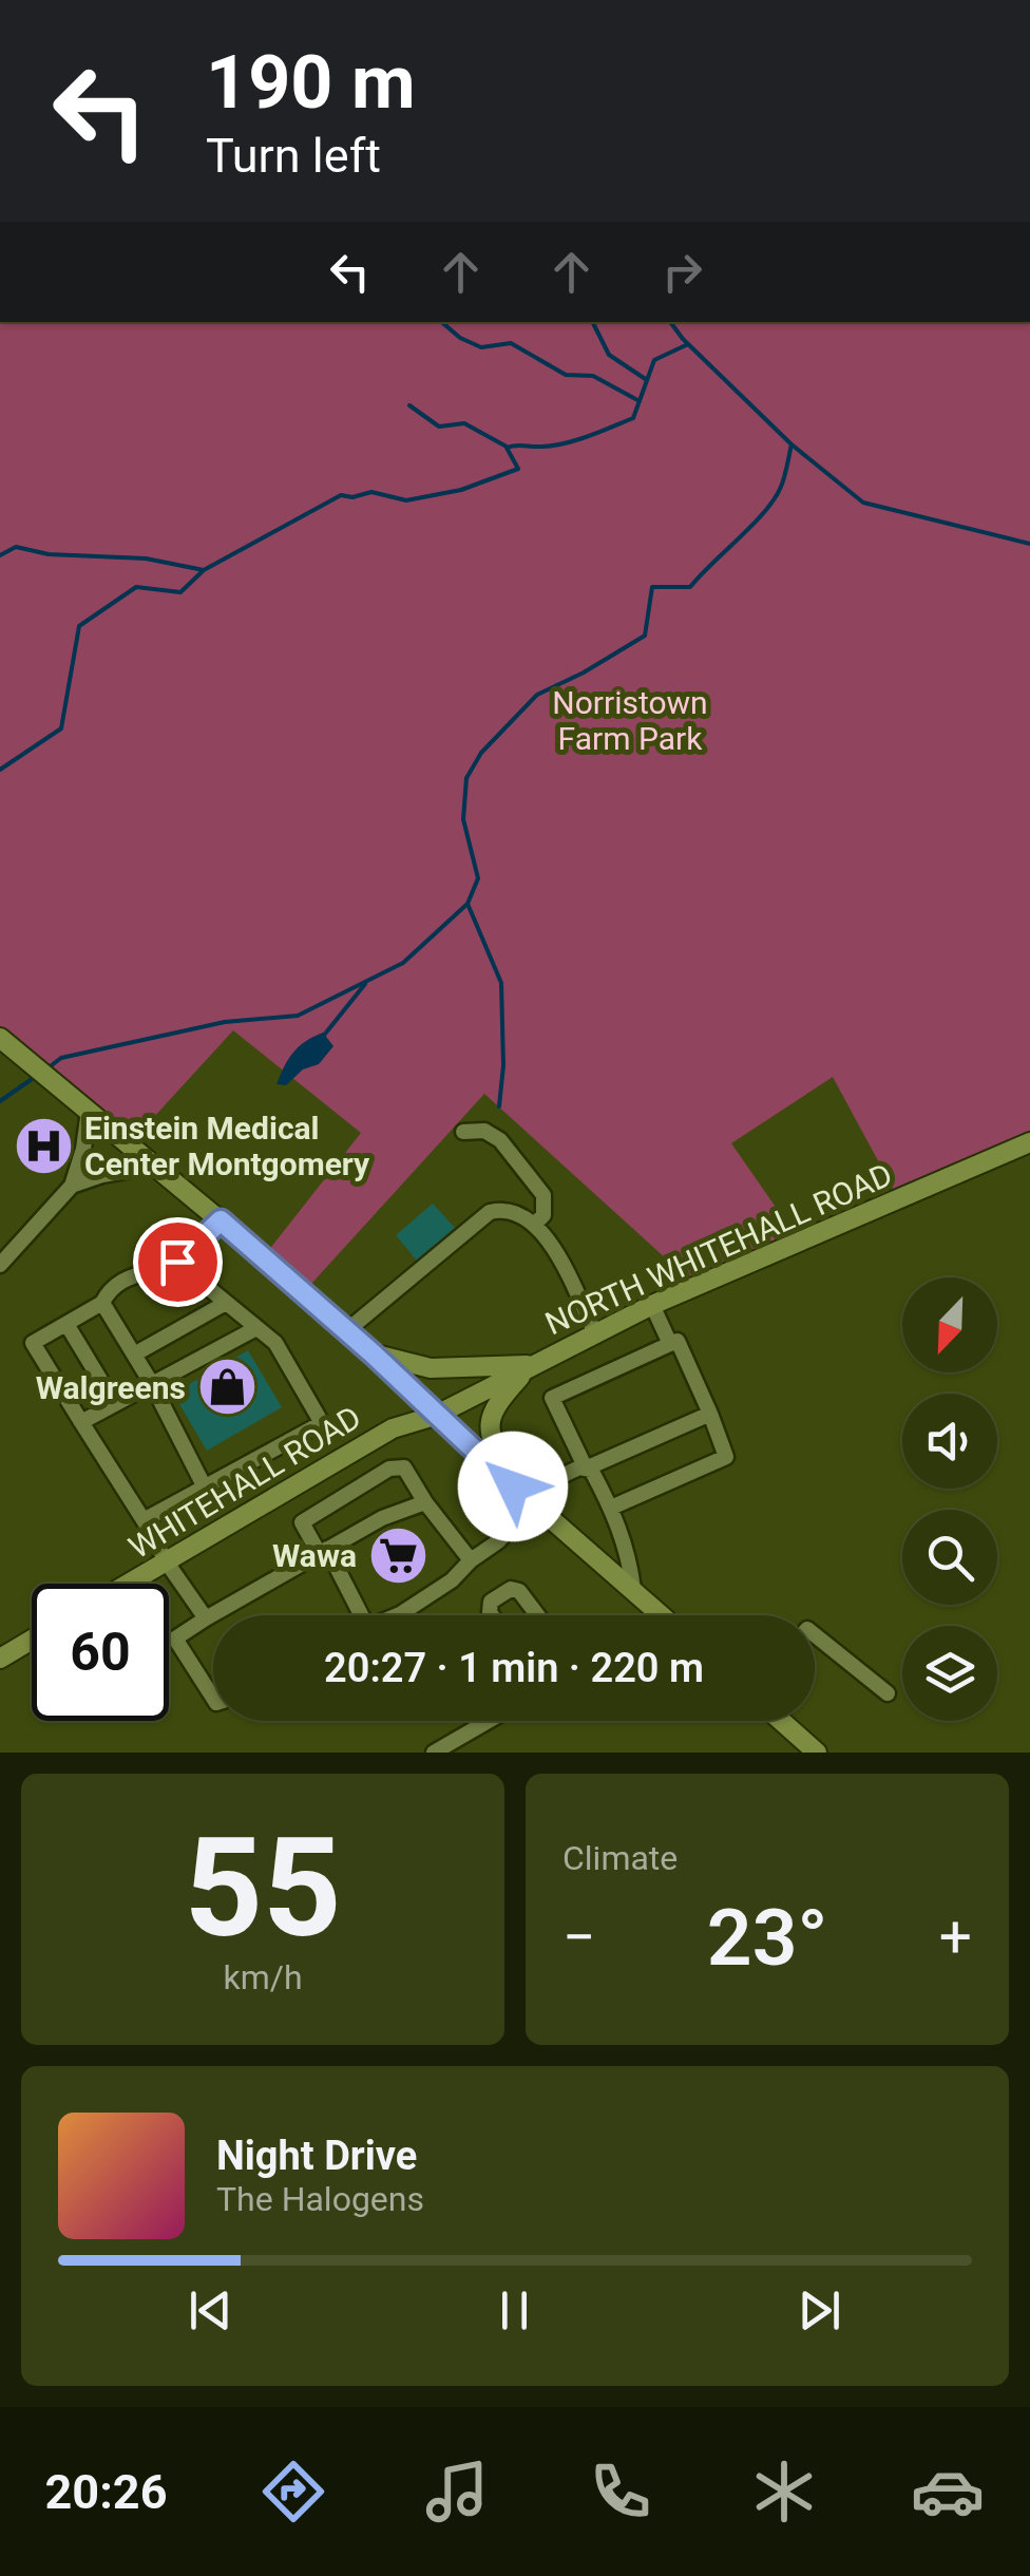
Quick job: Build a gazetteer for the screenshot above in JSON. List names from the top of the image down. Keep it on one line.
{"streets":{"main road":["NORTH WHITEHALL ROAD","WHITEHALL ROAD"]},"crossings":[["NORTH WHITEHALL ROAD","WHITEHALL ROAD"]],"parks":["Norristown Farm Park"],"places":{"hospital":["Einstein Medical Center Montgomery"],"shop":["Walgreens"],"supermarket":["Wawa"]},"north":"bottom left","page":{"turn":["190 m","Turn left"],"limit":"60","trip":"20:27 · 1 min · 220 m","tile":[["55","km/h"],"Climate"],"heat":["−","23°","+"],"song":["Night Drive","The Halogens"],"tabs":"20:26"}}
